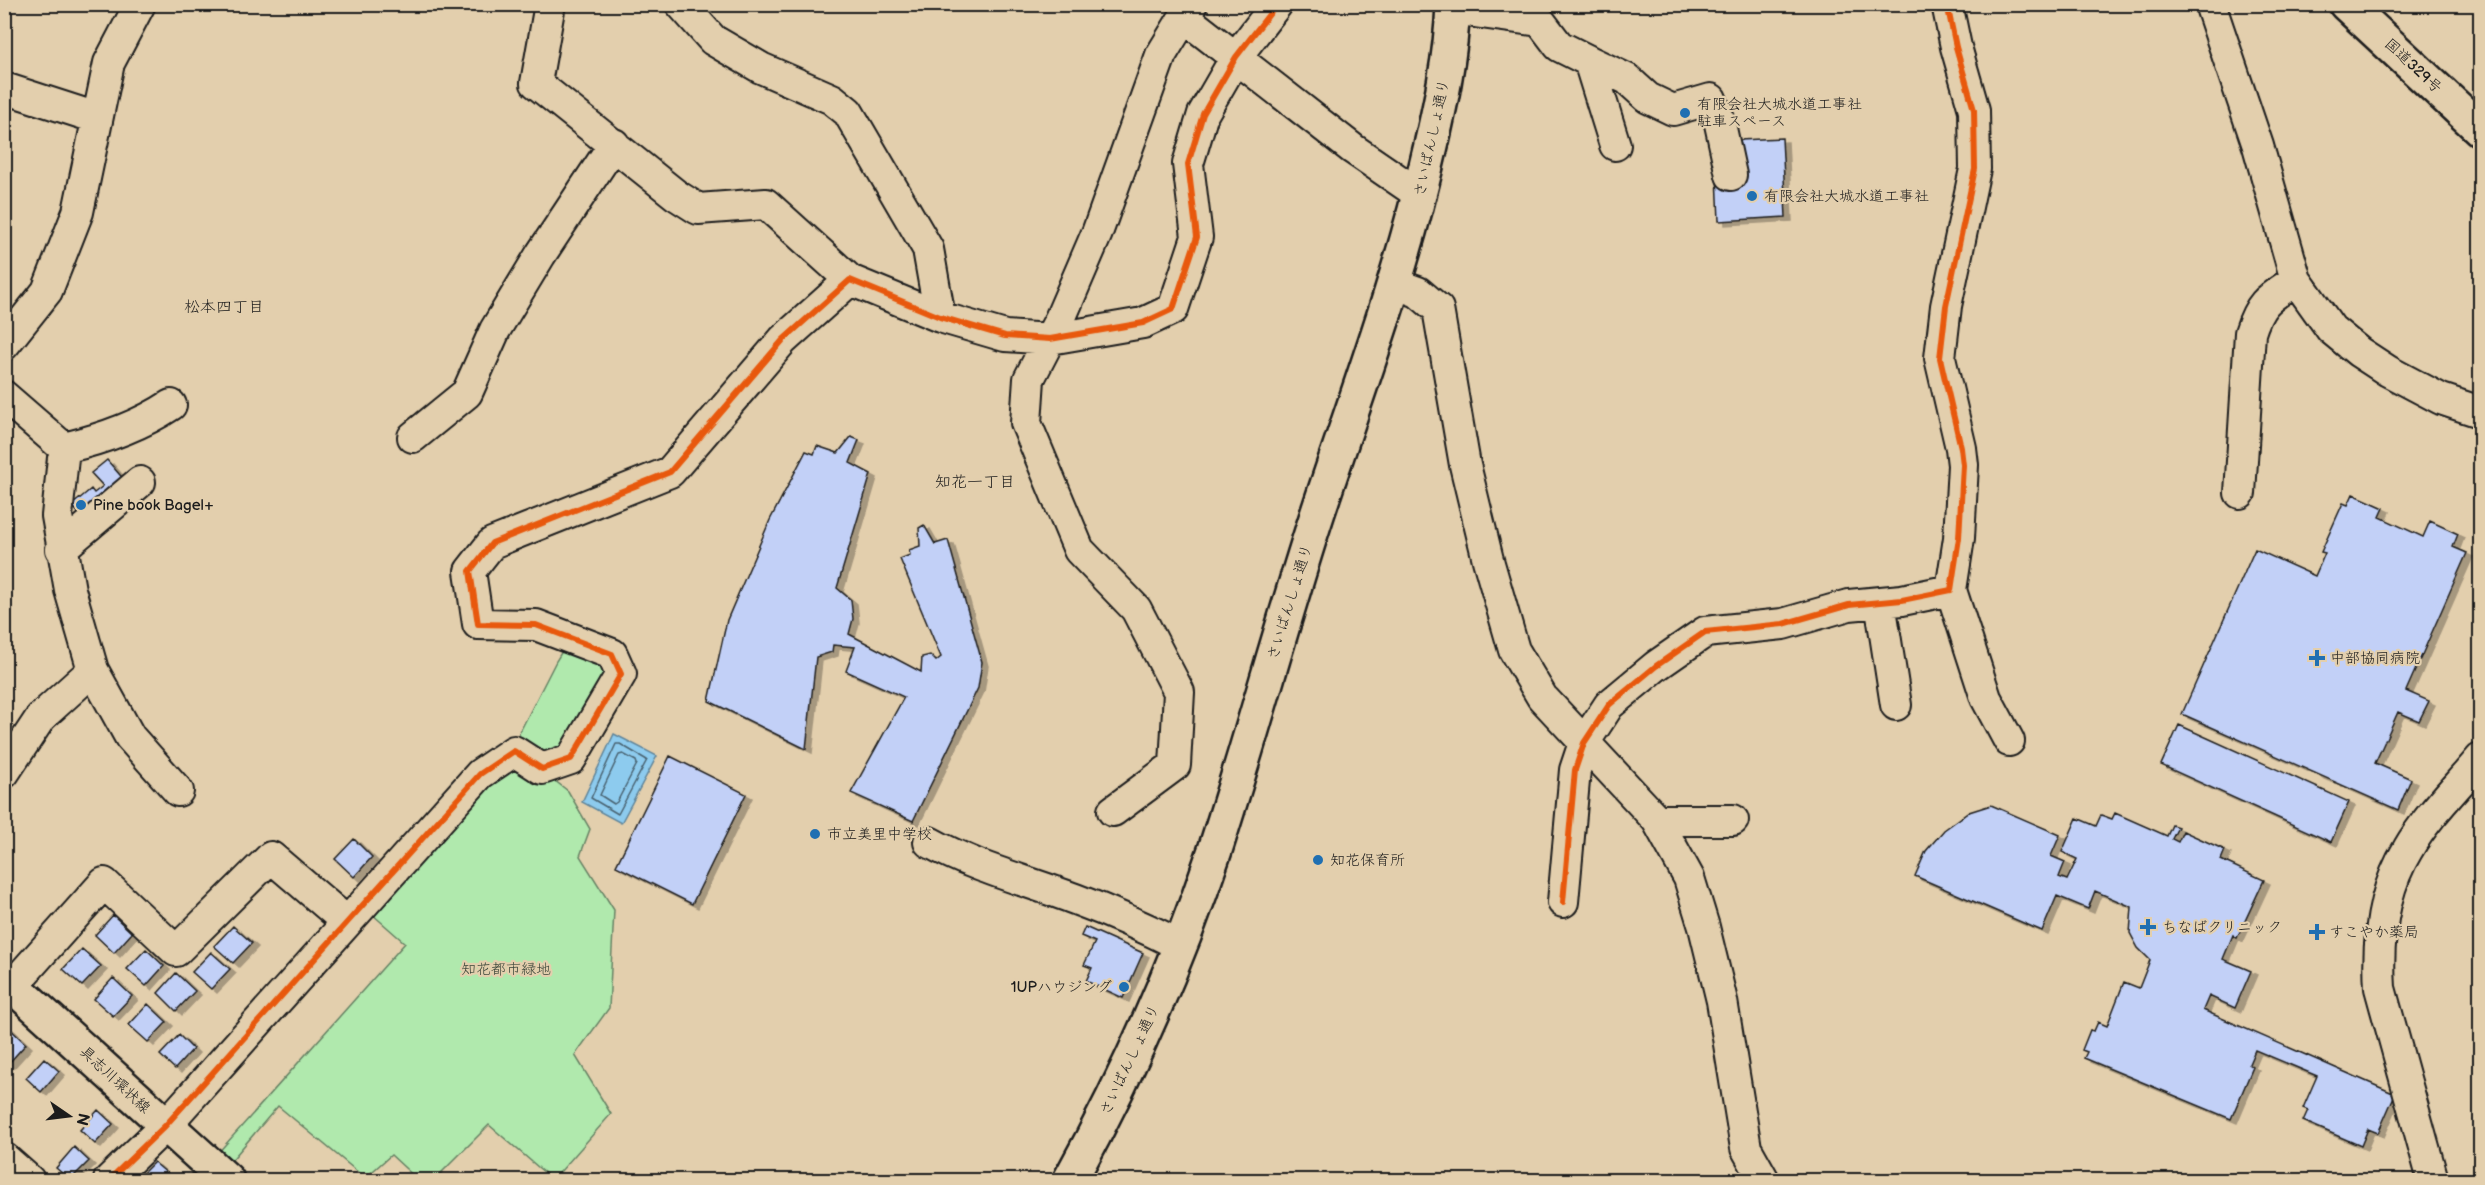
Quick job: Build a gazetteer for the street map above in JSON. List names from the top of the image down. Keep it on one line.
{"streets":{"main road":["国道329号","さいばんしょ通り","具志川環状線"]},"districts":["松本四丁目","知花一丁目"],"parks":["知花都市緑地"],"places":{"other":["有限会社大城水道工事社 駐車スペース","有限会社大城水道工事社","Pine book Bagel+","市立美里中学校","知花保育所","1UPハウジング"],"health":["中部協同病院","ちなばクリニック","すこやか薬局"]},"north":"right"}
